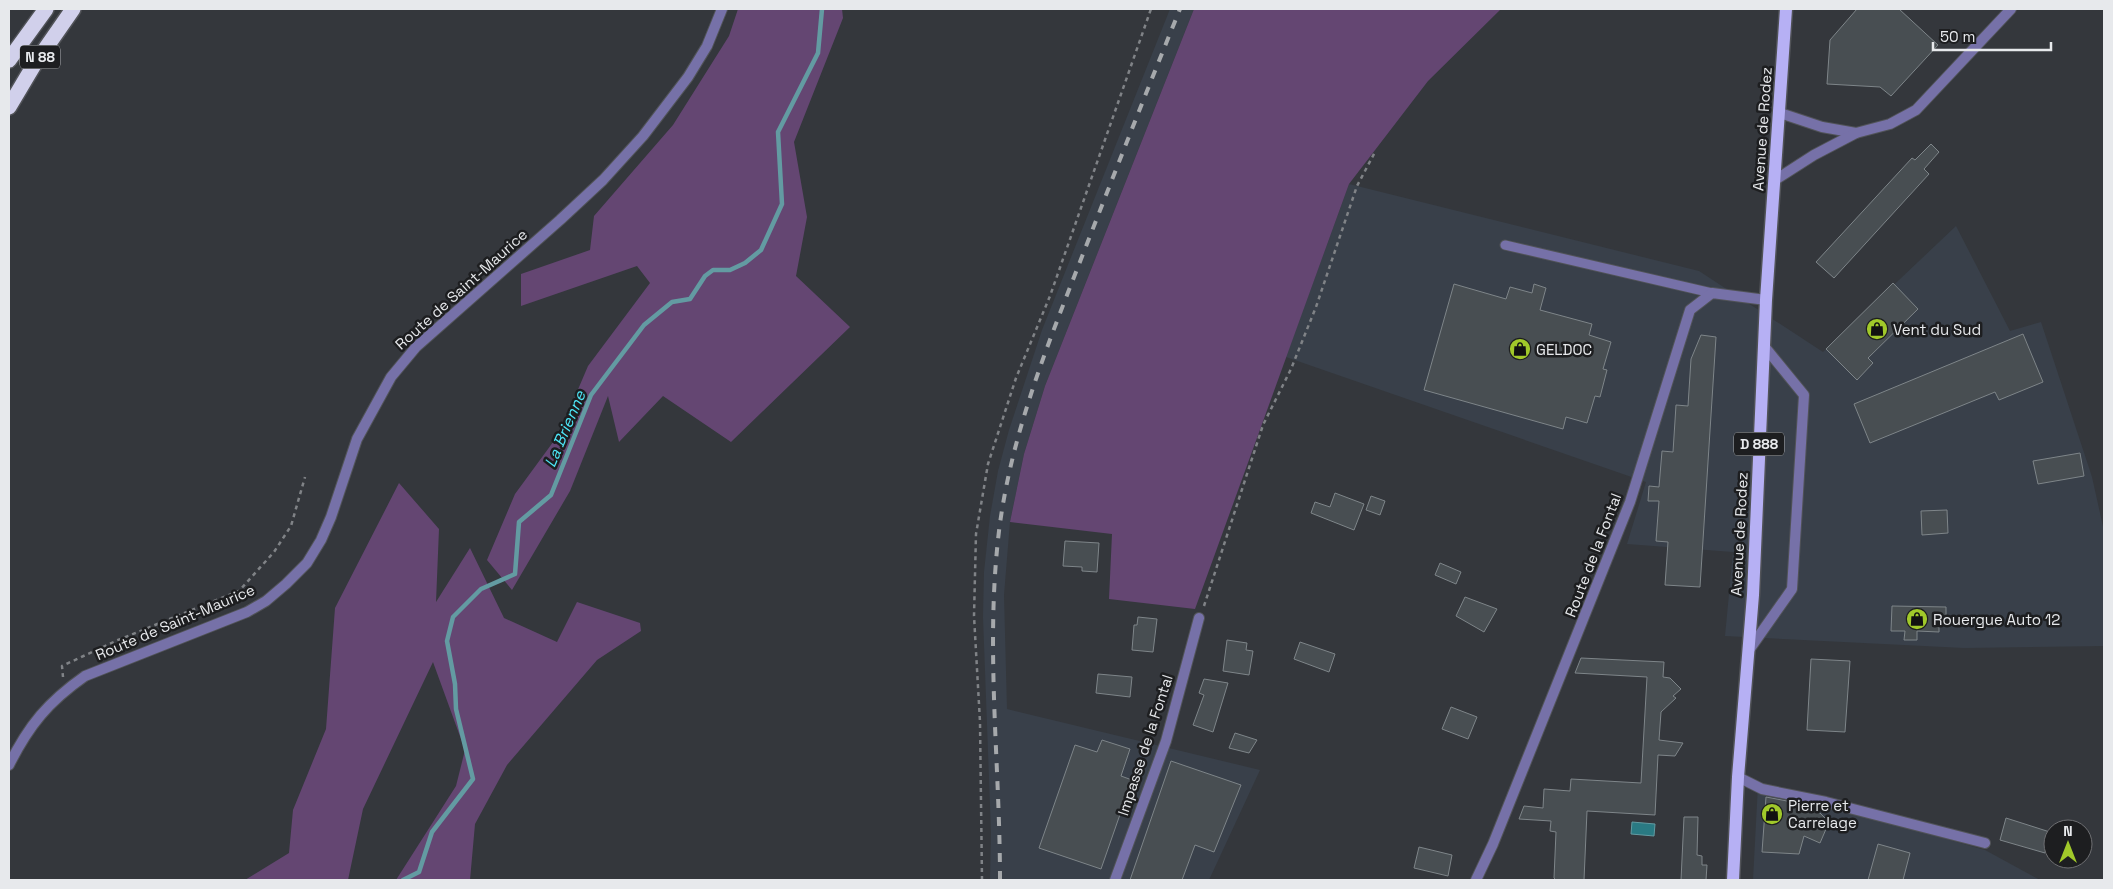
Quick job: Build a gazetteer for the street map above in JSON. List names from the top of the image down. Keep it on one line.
{"streets":{"highway":["N 88"],"main road":["Avenue de Rodez","D 888"],"street":["Route de Saint-Maurice","Route de la Fontal","Impasse de la Fontal"]},"water":["La Brienne"],"places":{"shop":["Vent du Sud","GELDOC","Rouergue Auto 12","Pierre et Carrelage"]},"scale_bar":"50 m","north":"top"}
